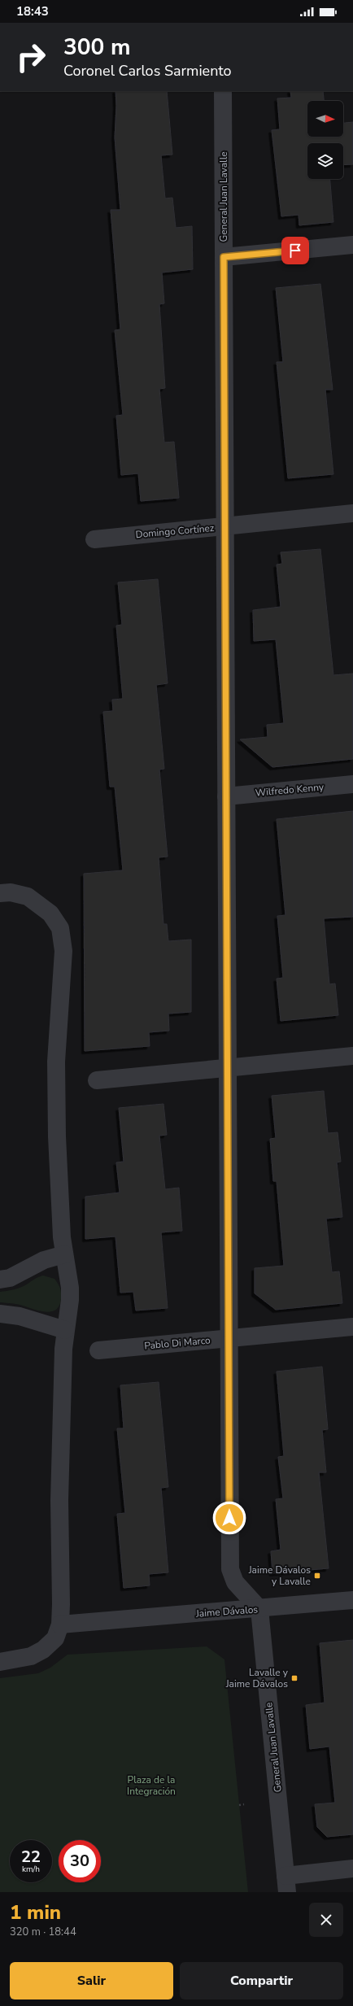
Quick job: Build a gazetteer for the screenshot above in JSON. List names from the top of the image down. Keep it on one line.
{"streets":{"street":["General Juan Lavalle","Domingo Cortínez","Wilfredo Kenny","Pablo Di Marco","Jaime Dávalos"]},"crossings":[["General Juan Lavalle","Domingo Cortínez"],["General Juan Lavalle","Wilfredo Kenny"],["General Juan Lavalle","Pablo Di Marco"],["General Juan Lavalle","Jaime Dávalos"]],"parks":["Plaza de la Integración"],"places":{"transit":["Jaime Dávalos y Lavalle","Lavalle y Jaime Dávalos"]},"north":"right","page":{"status":"18:43","turn":["300 m","Coronel Carlos Sarmiento"],"speed":"22 km/h","limit":"30","heading":["1 min","320 m · 18:44"],"buttons":["Salir","Compartir"]}}
